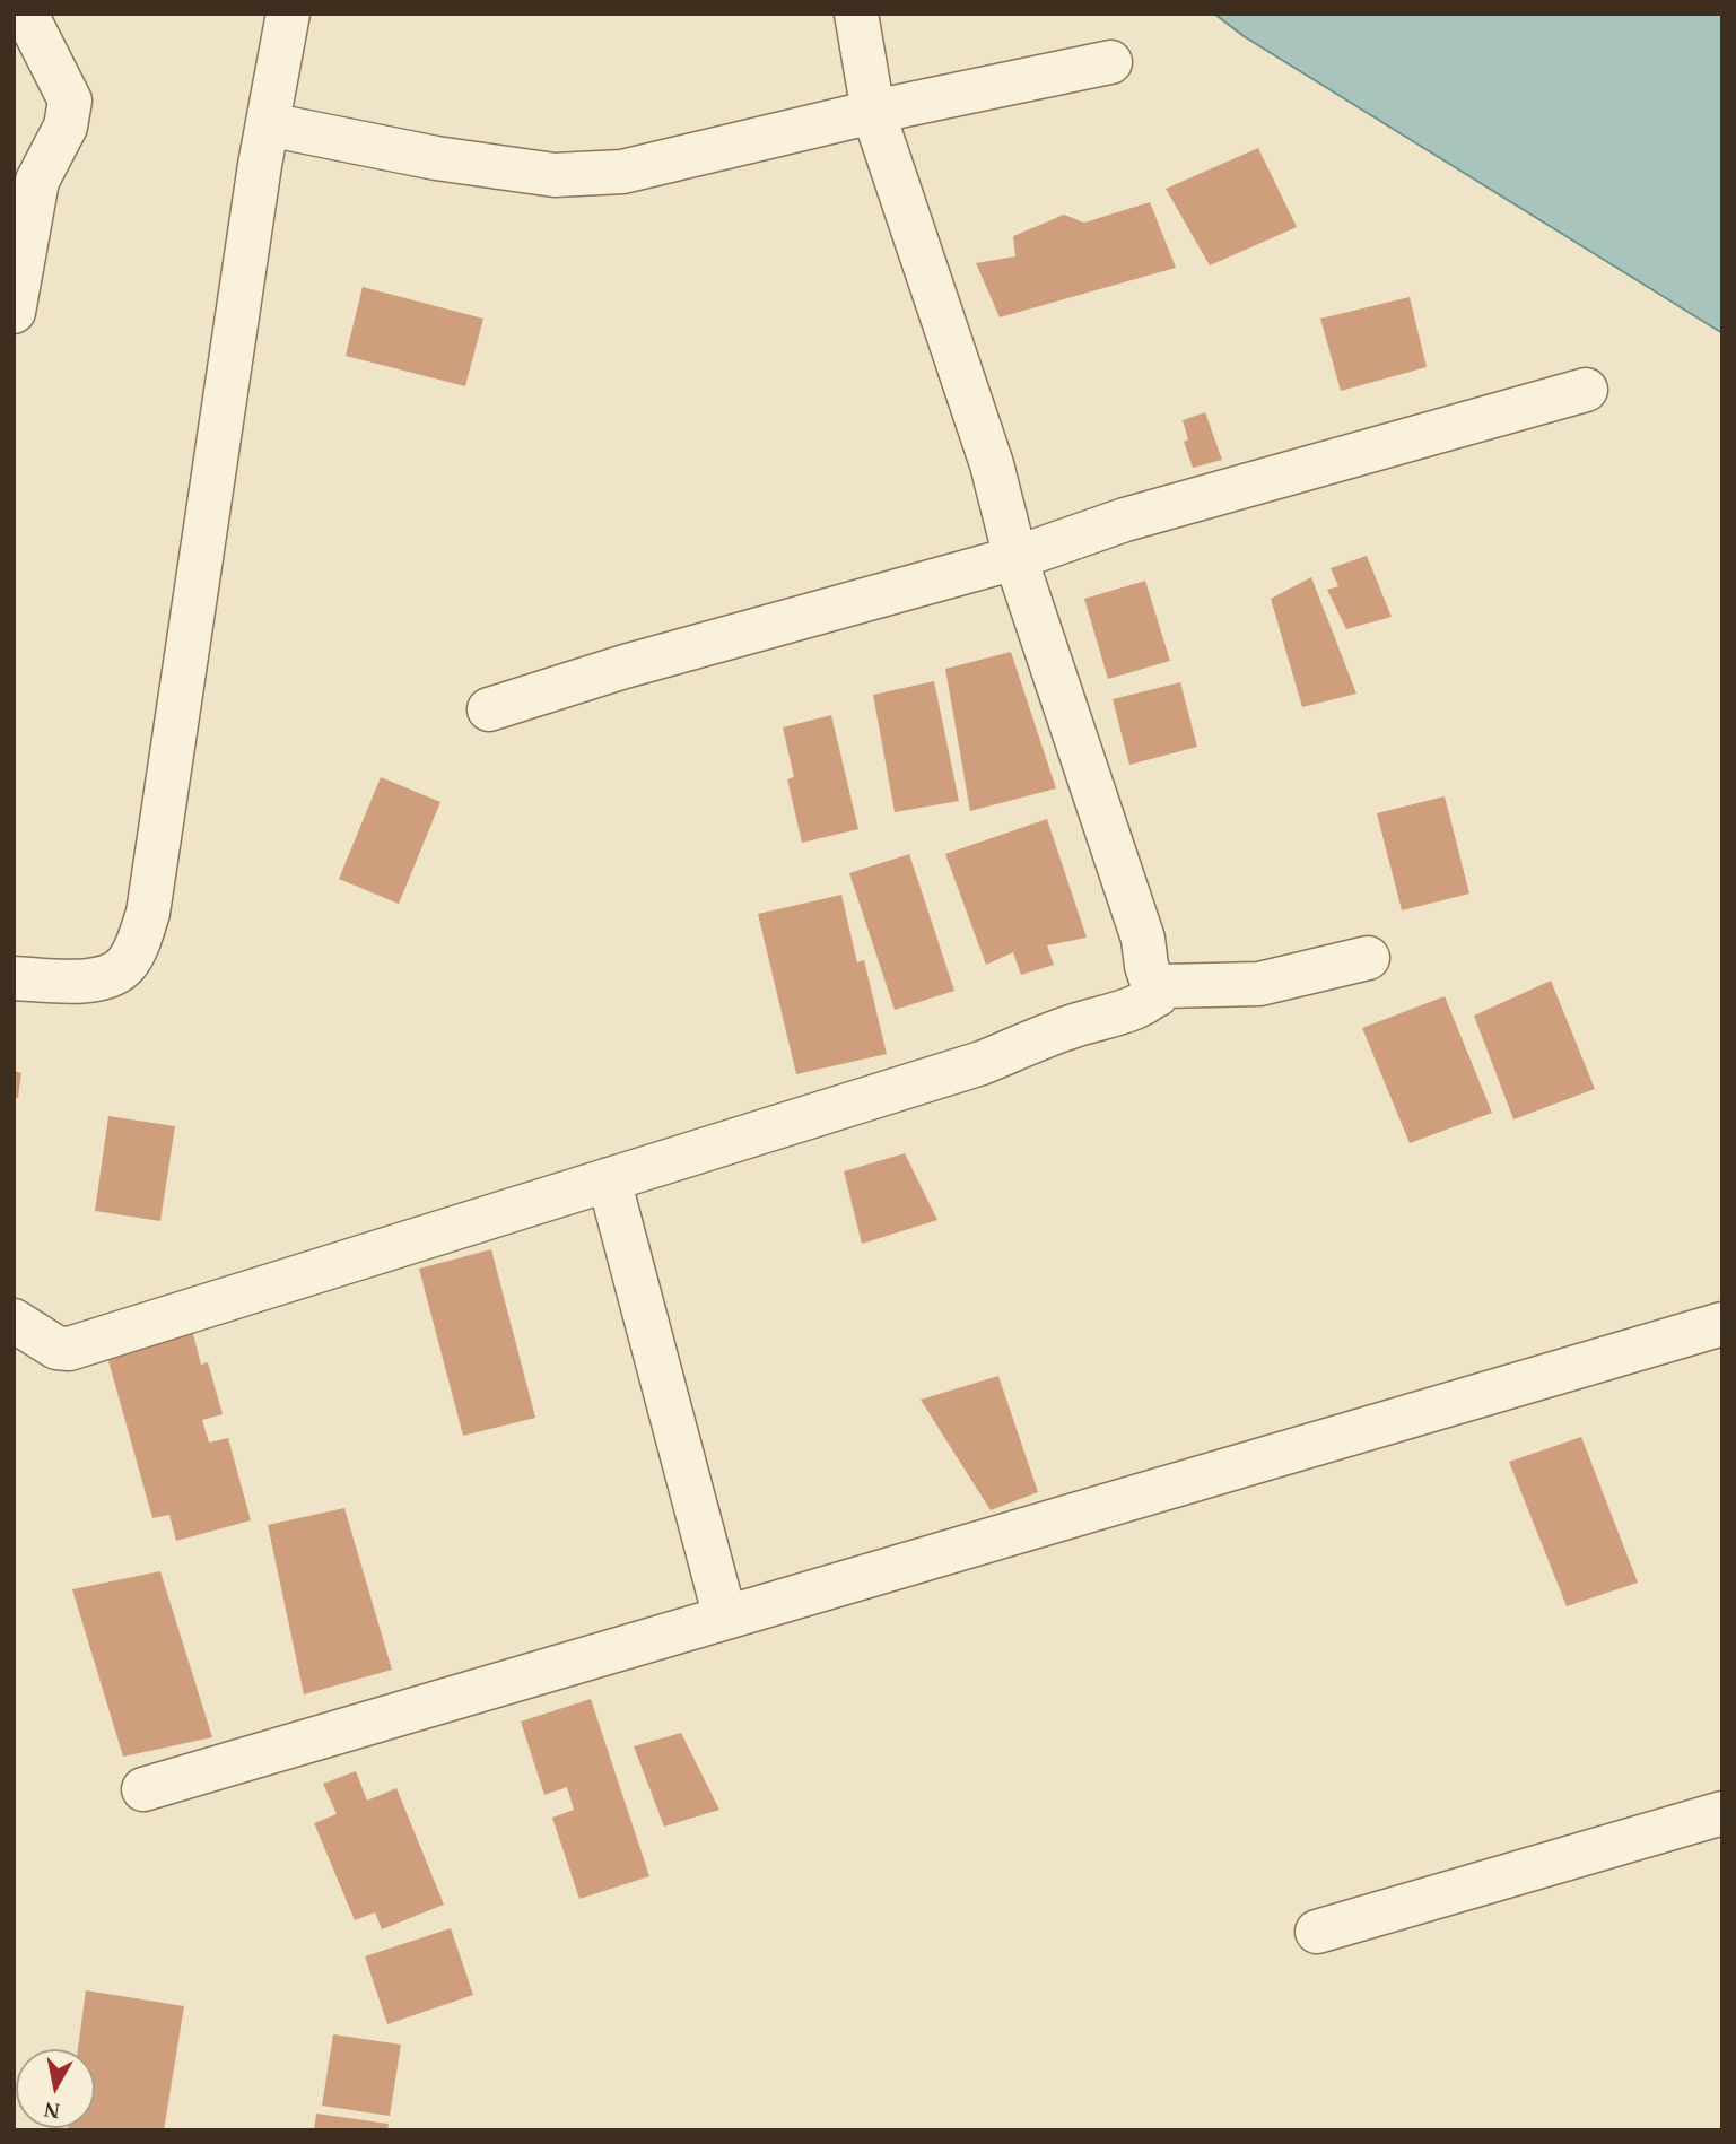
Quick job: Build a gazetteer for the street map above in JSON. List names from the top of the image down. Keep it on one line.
{"north":"bottom"}
